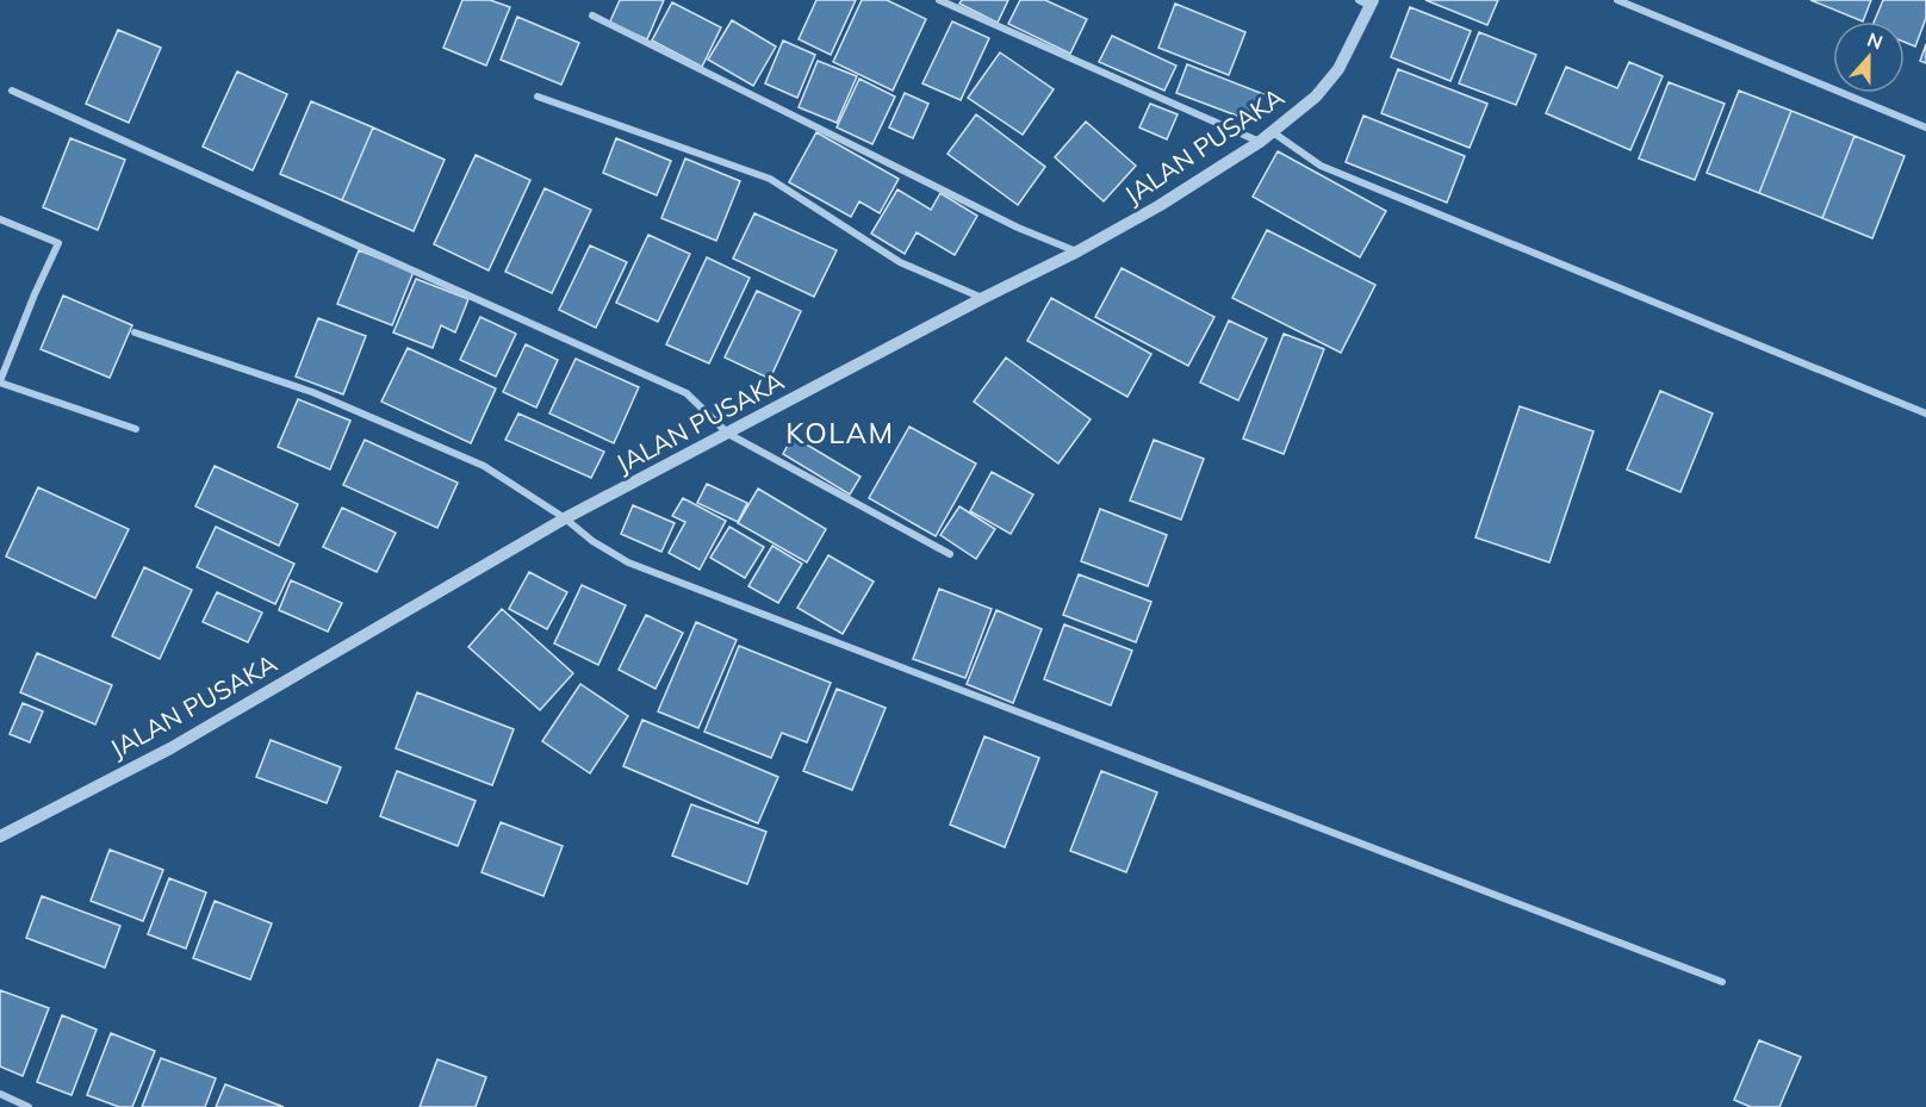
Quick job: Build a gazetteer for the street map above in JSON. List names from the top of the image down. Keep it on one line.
{"streets":{"street":["JALAN PUSAKA"]},"districts":["KOLAM"],"north":"top"}
